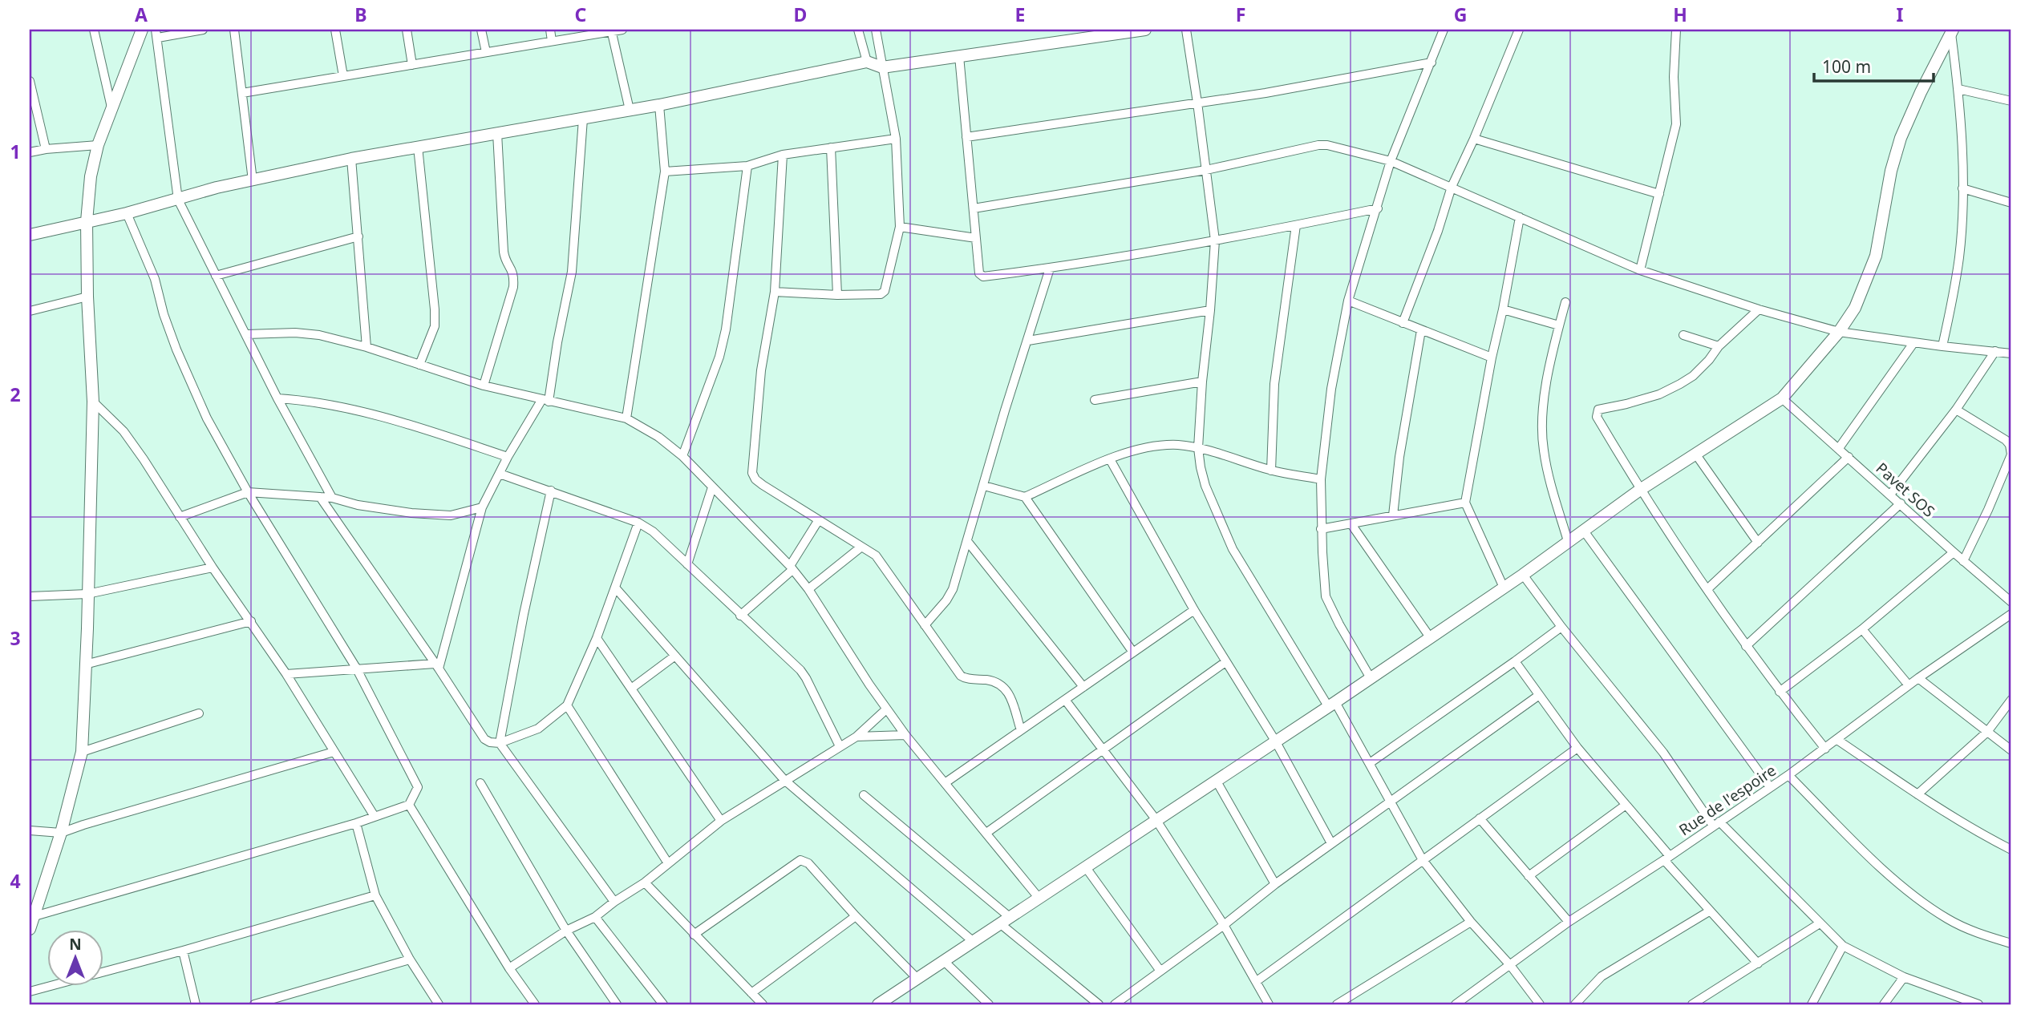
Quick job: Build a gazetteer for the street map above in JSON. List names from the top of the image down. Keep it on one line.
{"streets":{"street":["Pavet SOS","Rue de l'espoire"]},"scale_bar":"100 m","north":"top","grid":{"columns":["A","B","C","D","E","F","G","H","I"],"rows":["1","2","3","4"]}}
